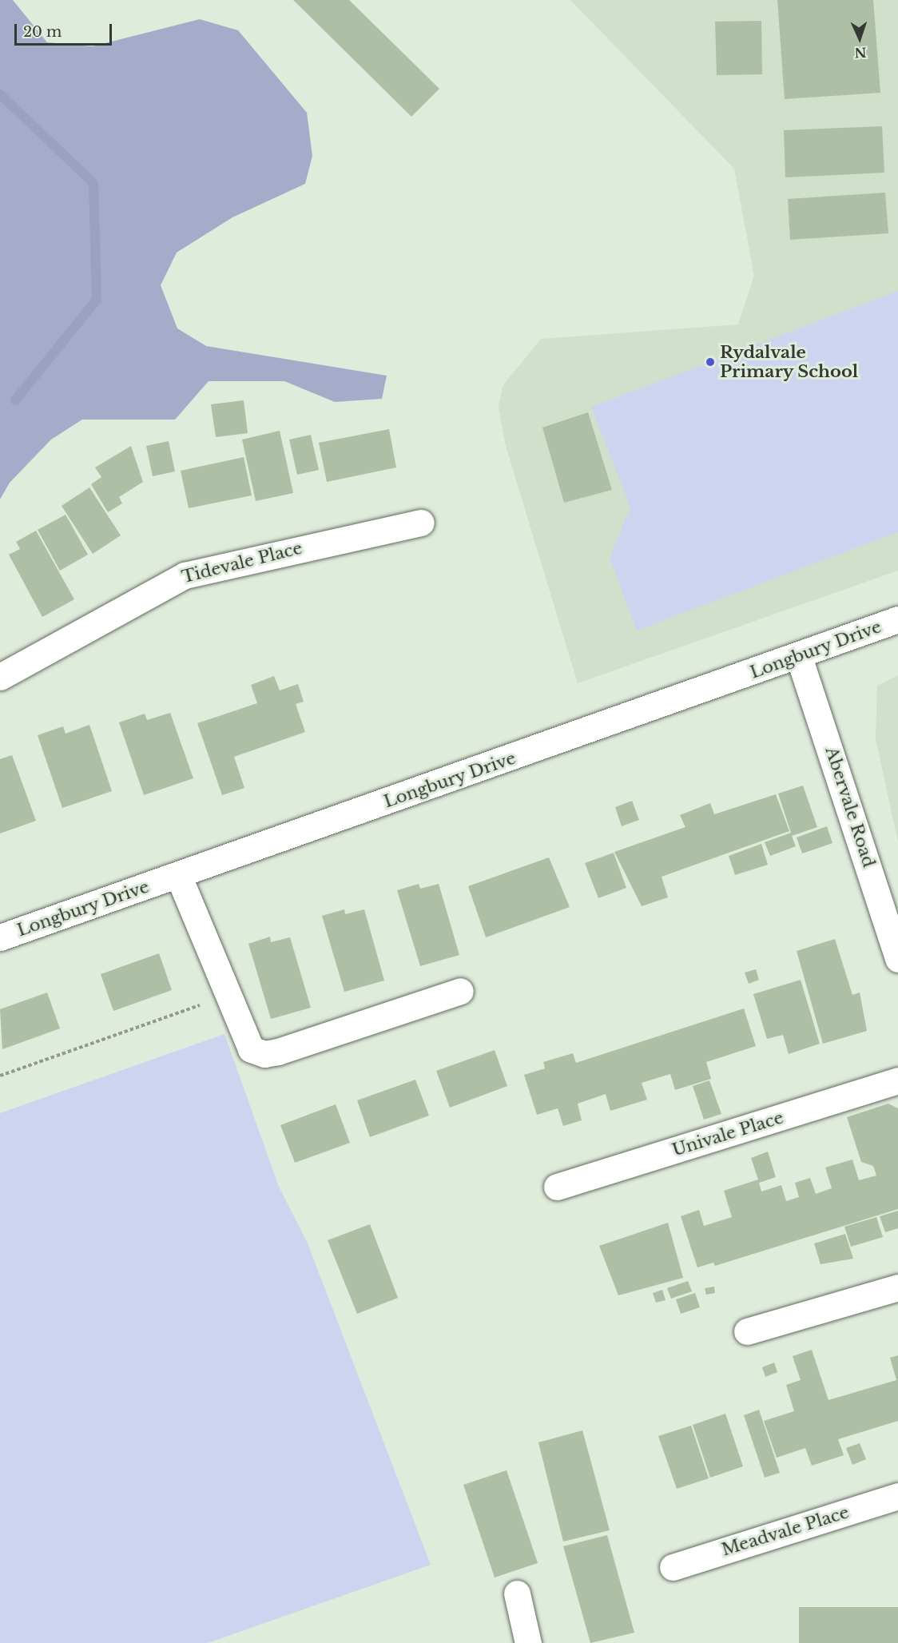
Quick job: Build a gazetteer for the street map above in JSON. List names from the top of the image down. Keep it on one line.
{"streets":{"street":["Tidevale Place","Longbury Drive","Abervale Road","Univale Place","Meadvale Place"]},"crossings":[["Longbury Drive","Abervale Road"]],"places":["Rydalvale Primary School"],"scale_bar":"20 m","north":"bottom"}
